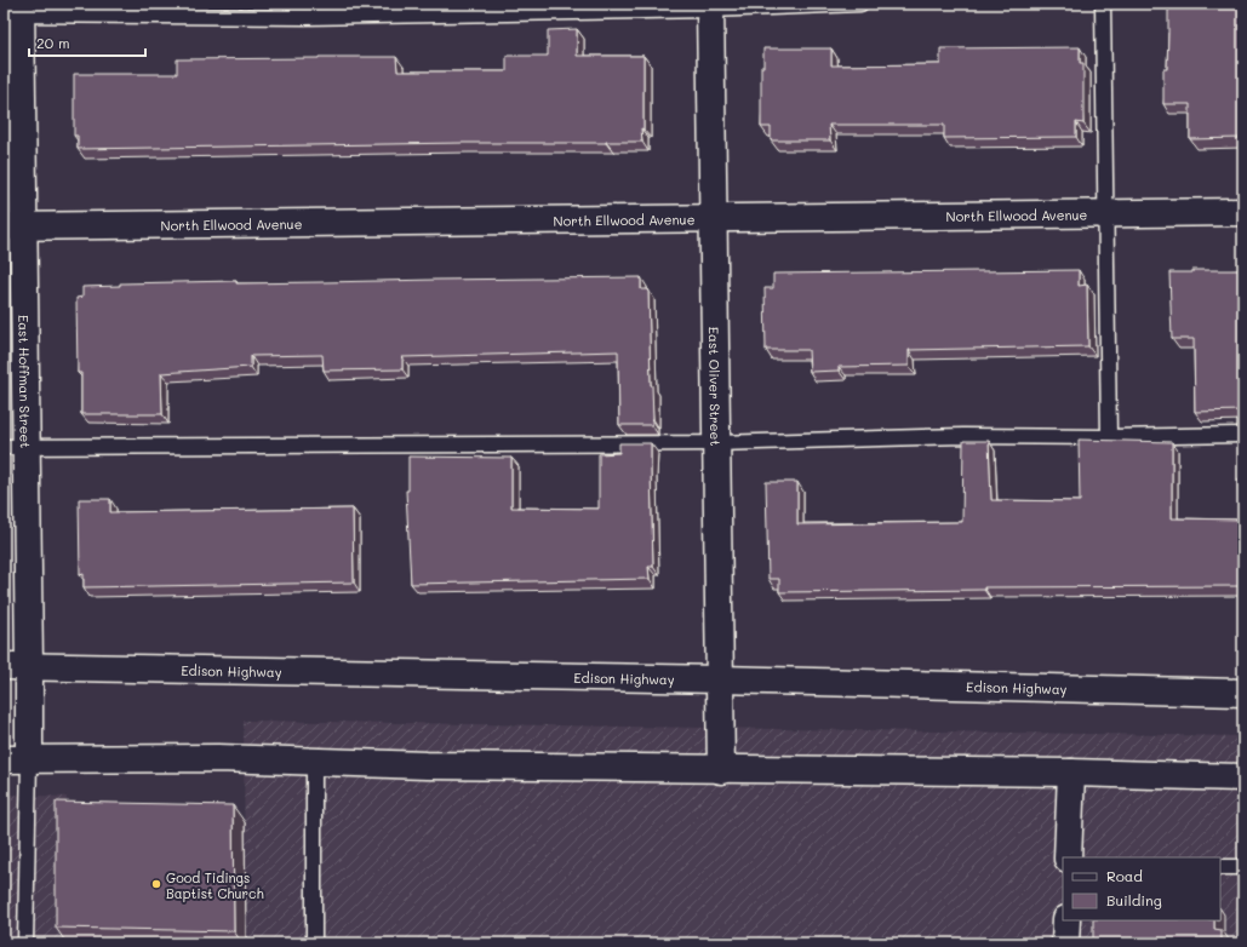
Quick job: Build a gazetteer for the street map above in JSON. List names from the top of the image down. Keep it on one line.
{"streets":{"street":["North Ellwood Avenue","East Hoffman Street","East Oliver Street","Edison Highway"]},"crossings":[["North Ellwood Avenue","East Hoffman Street"],["North Ellwood Avenue","East Oliver Street"],["East Hoffman Street","Edison Highway"],["East Oliver Street","Edison Highway"]],"places":["Good Tidings Baptist Church"],"legend":["Road","Building"],"scale_bar":"20 m"}
